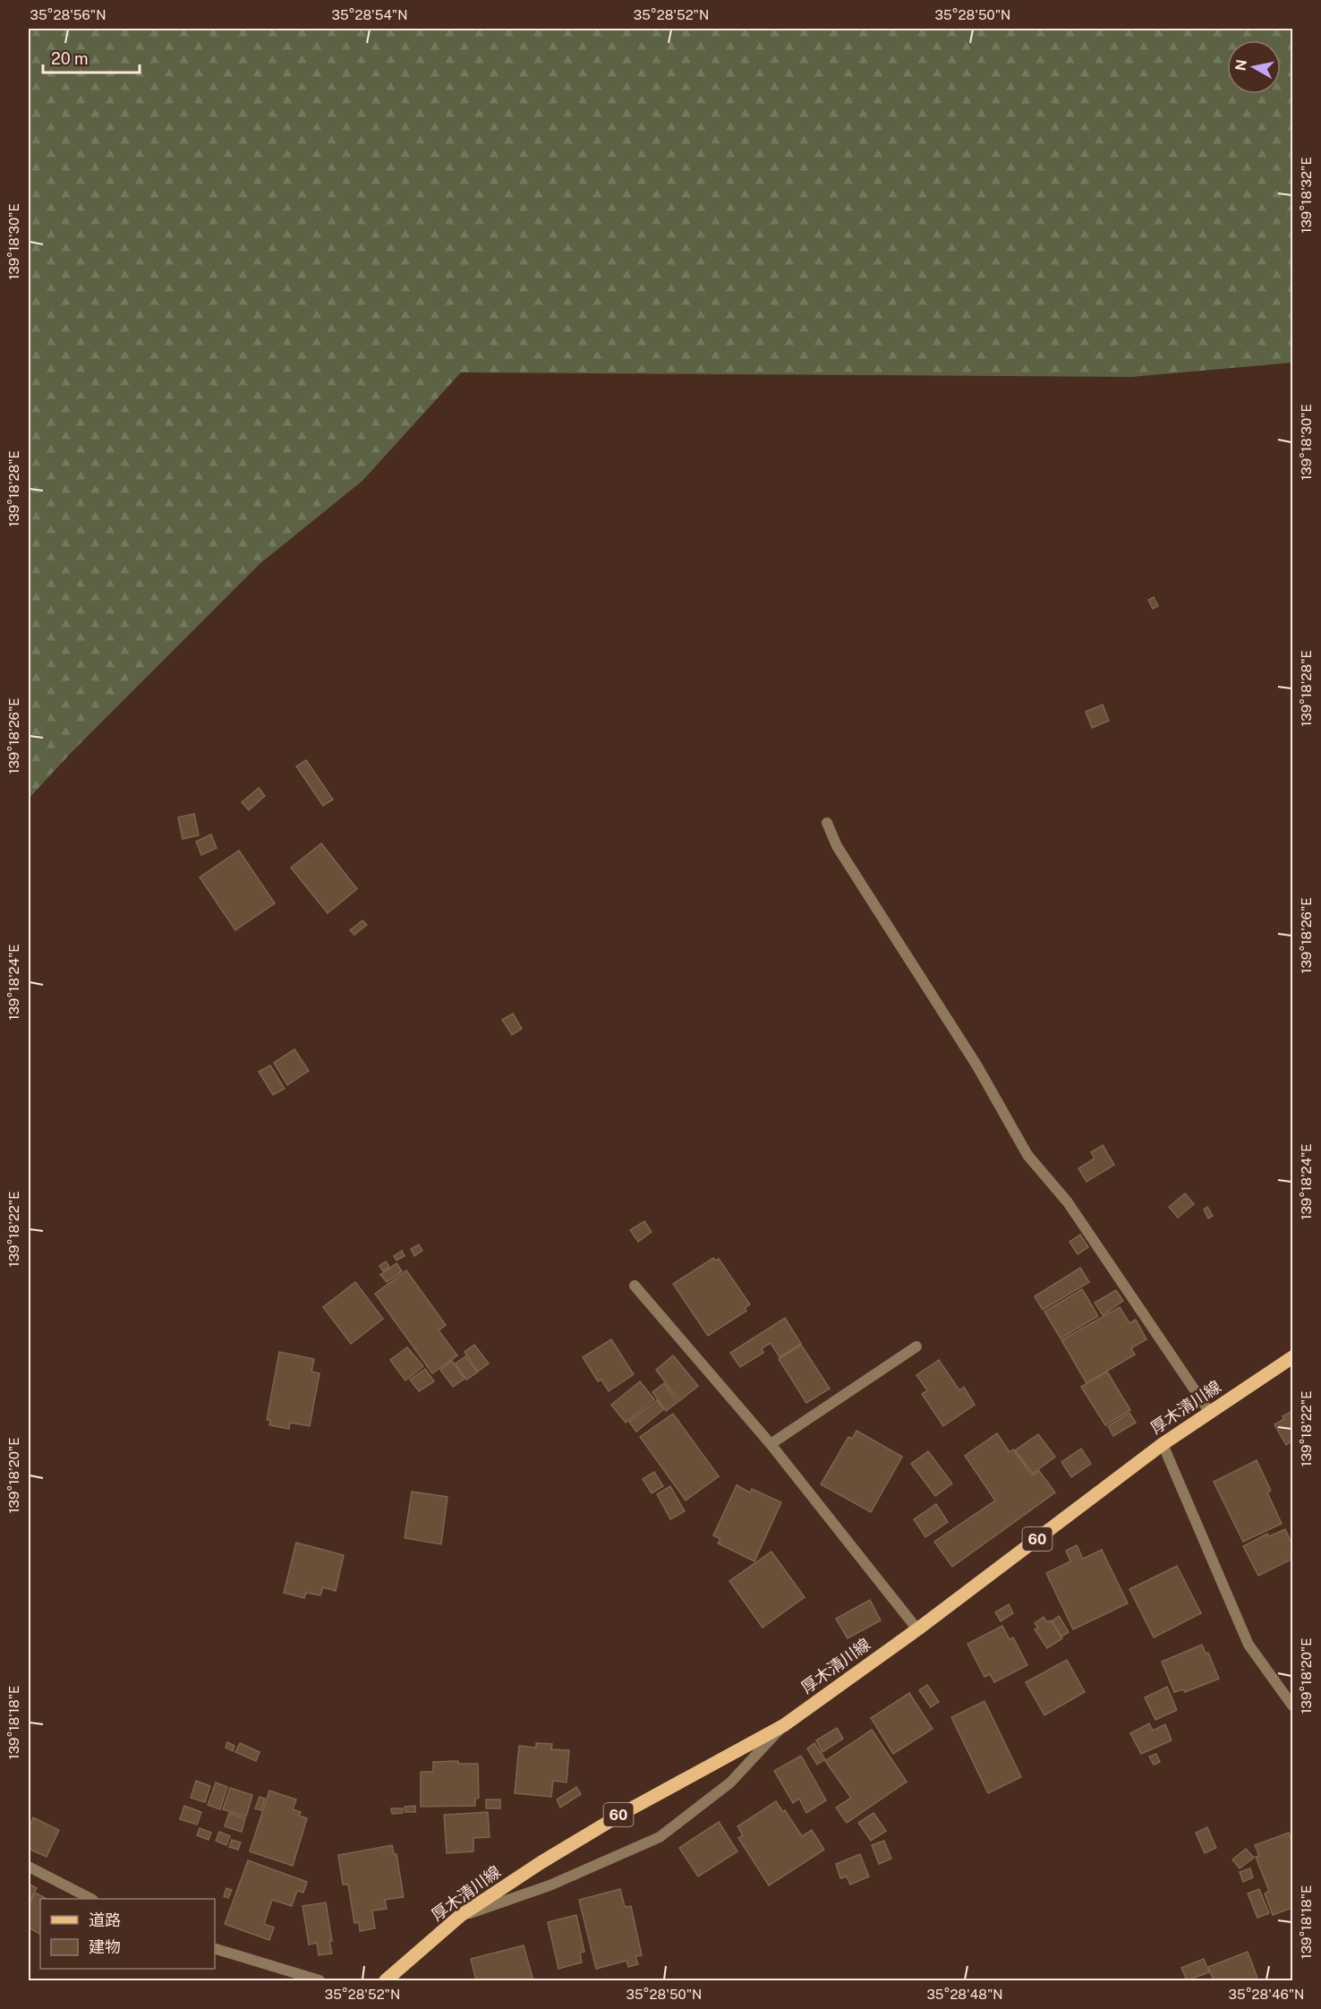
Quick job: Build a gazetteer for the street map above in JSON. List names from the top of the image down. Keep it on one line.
{"streets":{"main road":["厚木清川線","60"]},"legend":["道路","建物"],"scale_bar":"20 m","north":"left","coordinates":["35°28'56\"N","35°28'54\"N","35°28'52\"N","35°28'50\"N","139°18'32\"E","139°18'30\"E","139°18'28\"E","139°18'26\"E","139°18'24\"E","139°18'22\"E","139°18'20\"E","139°18'18\"E","35°28'48\"N","35°28'46\"N"]}
